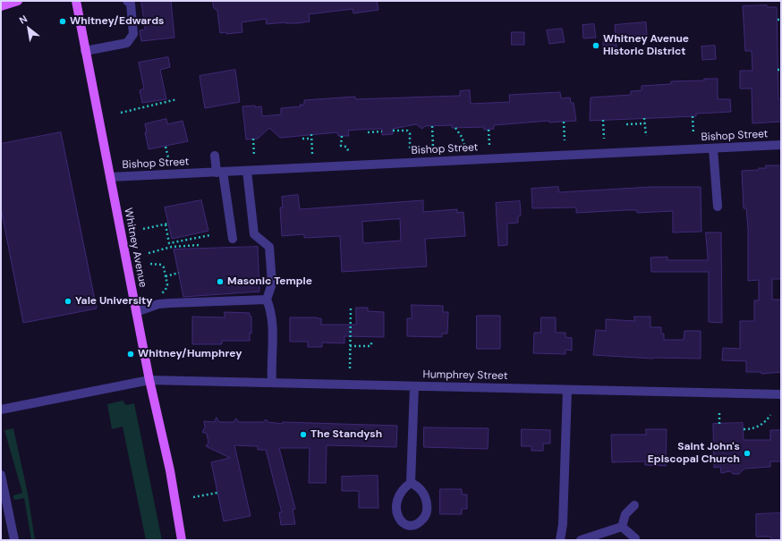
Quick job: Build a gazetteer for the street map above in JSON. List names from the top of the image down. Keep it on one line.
{"streets":{"main road":["Whitney Avenue"],"street":["Bishop Street","Humphrey Street"]},"crossings":[["Bishop Street","Whitney Avenue"],["Whitney Avenue","Humphrey Street"]],"places":["Whitney/Edwards","Whitney Avenue Historic District","Masonic Temple","Yale University","Whitney/Humphrey","The Standysh","Saint John's Episcopal Church"],"north":"top left"}
